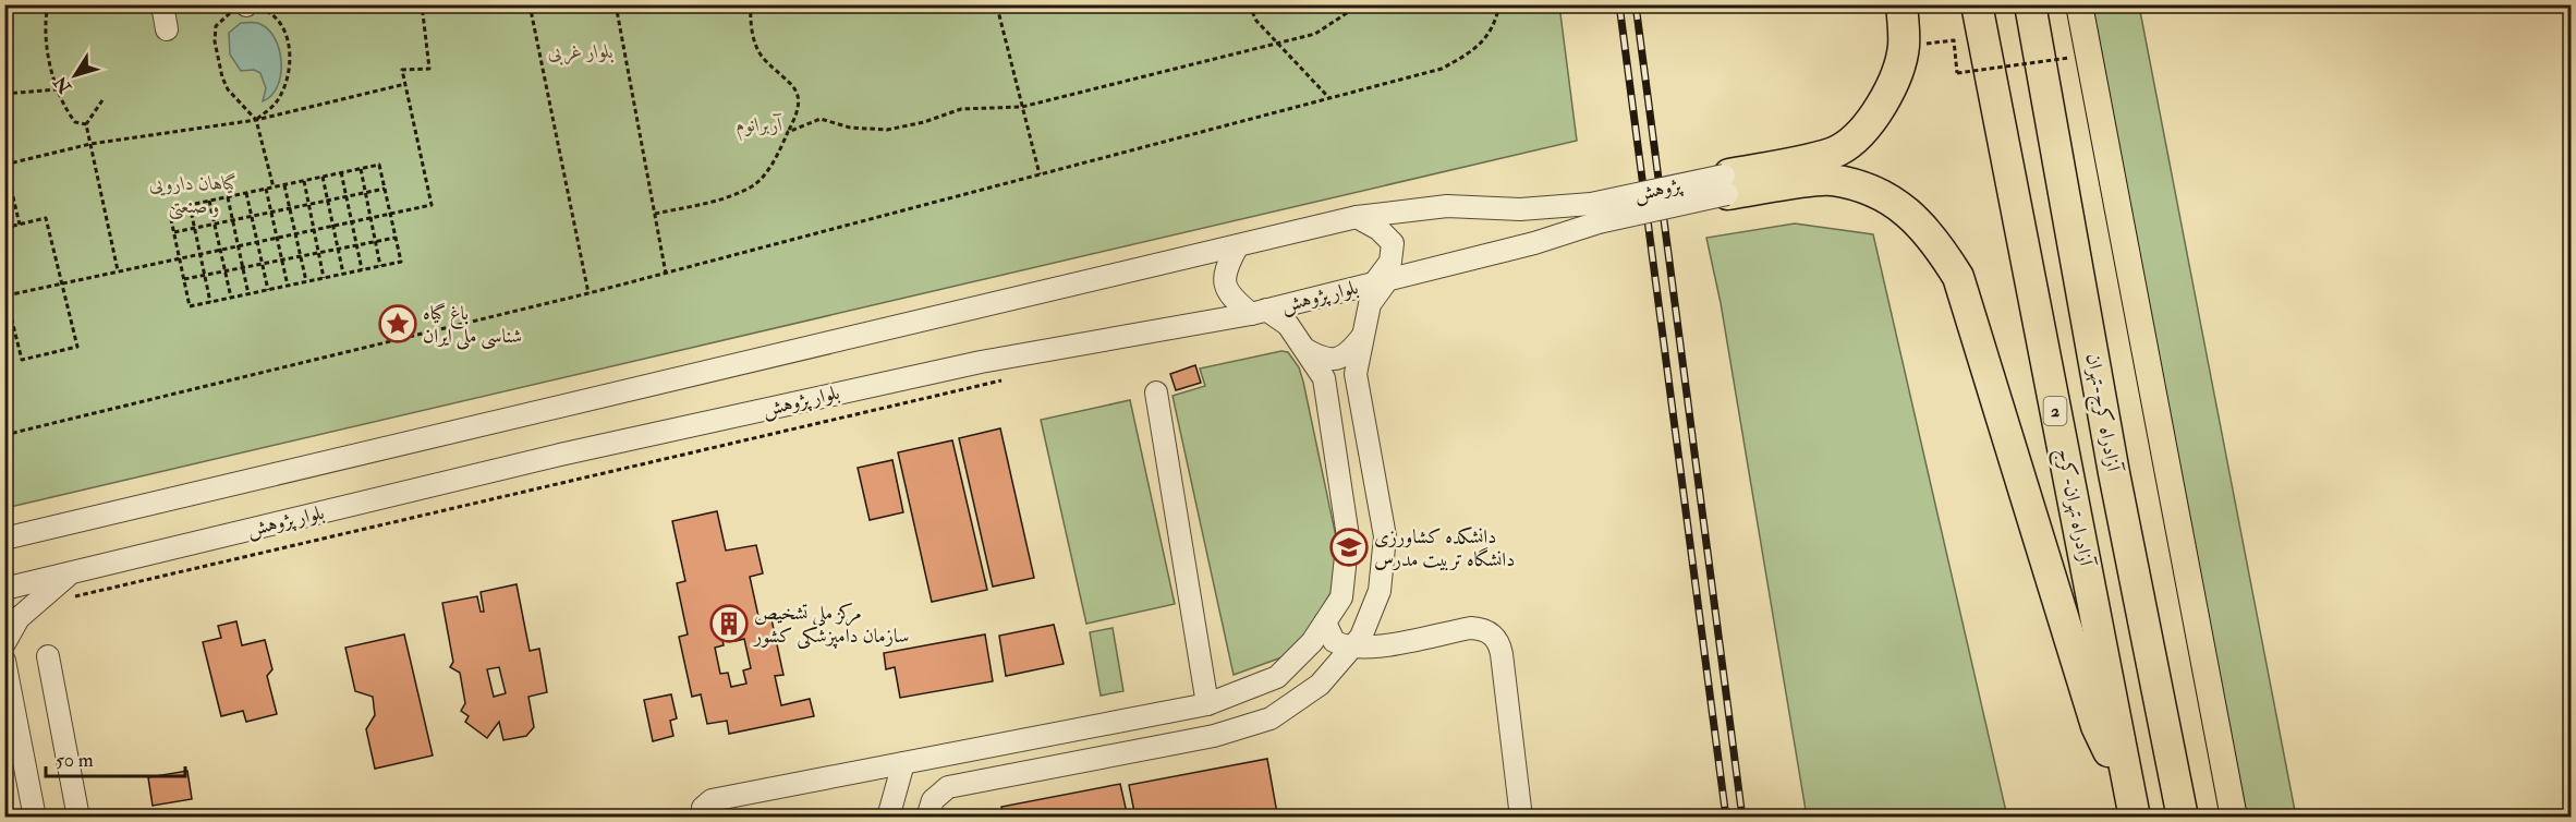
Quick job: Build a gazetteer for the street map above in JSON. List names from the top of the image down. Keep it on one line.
{"streets":{"highway":["2","آزادراه کرج-تهران","آزادراه تهران-کرج"],"street":["پژوهش","بلوار پژوهش"]},"crossings":[["پژوهش","بلوار پژوهش"]],"parks":["بلوار غربی","آربرانوم","گیاهان دارویی و صنعتی"],"places":{"place":["باغ گیاه‌ شناسی ملی ایران"],"school or university":["دانشکده کشاورزی دانشگاه تربیت مدرس"],"building":["مرکز ملی تشخیص سازمان دامپزشکی کشور"]},"scale_bar":"50 m","north":"bottom left"}
